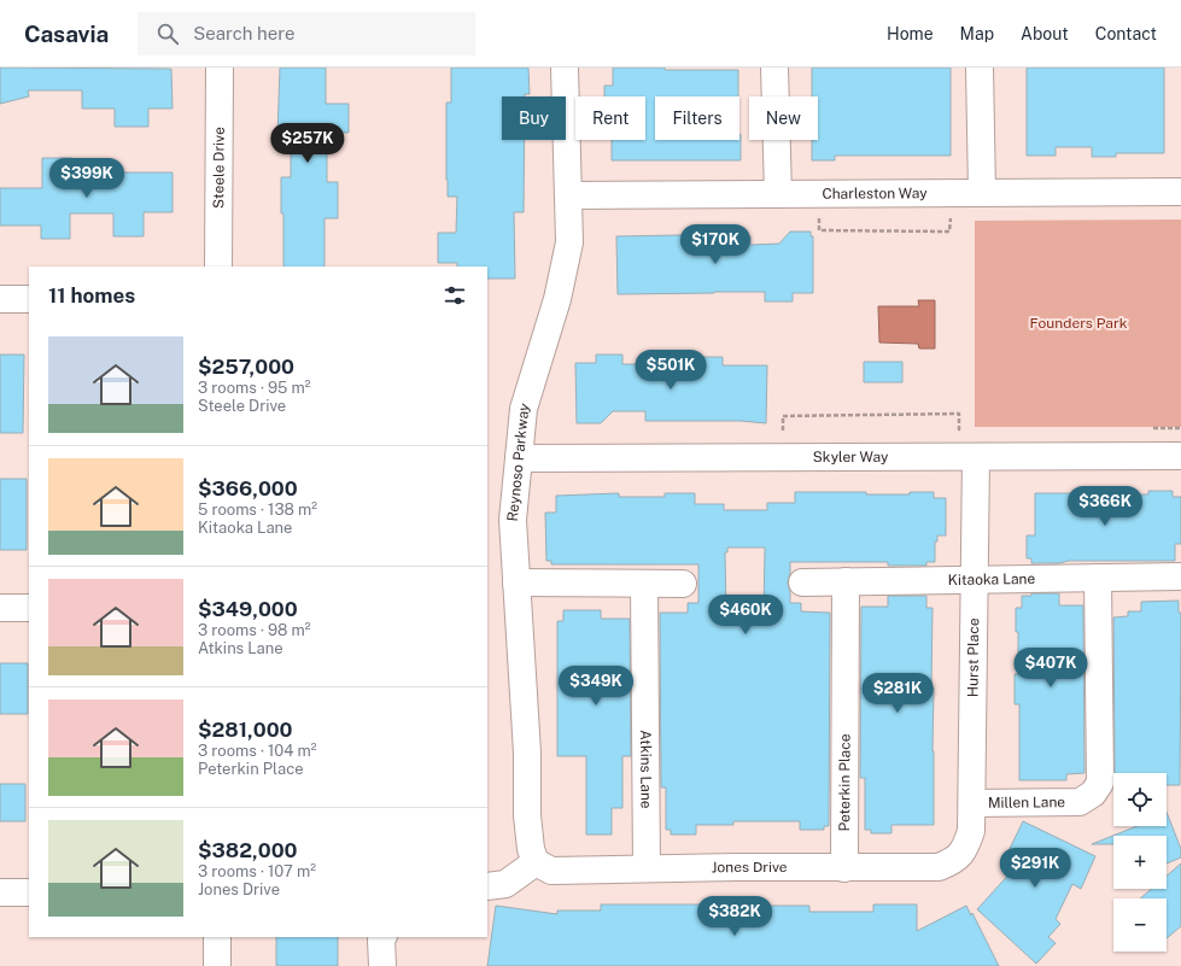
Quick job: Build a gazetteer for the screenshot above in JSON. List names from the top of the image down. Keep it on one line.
{"streets":{"street":["Steele Drive","Charleston Way","Skyler Way","Reynoso Parkway","Kitaoka Lane","Hurst Place","Atkins Lane","Peterkin Place","Millen Lane","Jones Drive"]},"crossings":[["Charleston Way","Reynoso Parkway"],["Skyler Way","Reynoso Parkway"],["Skyler Way","Hurst Place"],["Reynoso Parkway","Jones Drive"],["Kitaoka Lane","Hurst Place"],["Kitaoka Lane","Peterkin Place"],["Kitaoka Lane","Millen Lane"],["Hurst Place","Millen Lane"],["Hurst Place","Jones Drive"],["Atkins Lane","Jones Drive"],["Peterkin Place","Jones Drive"]],"parks":["Founders Park"],"page":{"header":"Casavia","search":"Search here","nav":["Home","Map","About","Contact"],"chip":["Buy","Rent","Filters","New"],"price":["$257K","$399K","$170K","$501K","$366K","$460K","$407K","$349K","$281K","$291K","$382K"],"heading":"11 homes","list":[{"name":"$257,000","note":"3 rooms · 95 m² · Steele Drive"},{"name":"$366,000","note":"5 rooms · 138 m² · Kitaoka Lane"},{"name":"$349,000","note":"3 rooms · 98 m² · Atkins Lane"},{"name":"$281,000","note":"3 rooms · 104 m² · Peterkin Place"},{"name":"$382,000","note":"3 rooms · 107 m² · Jones Drive"}],"map_buttons":["+","−"]}}
